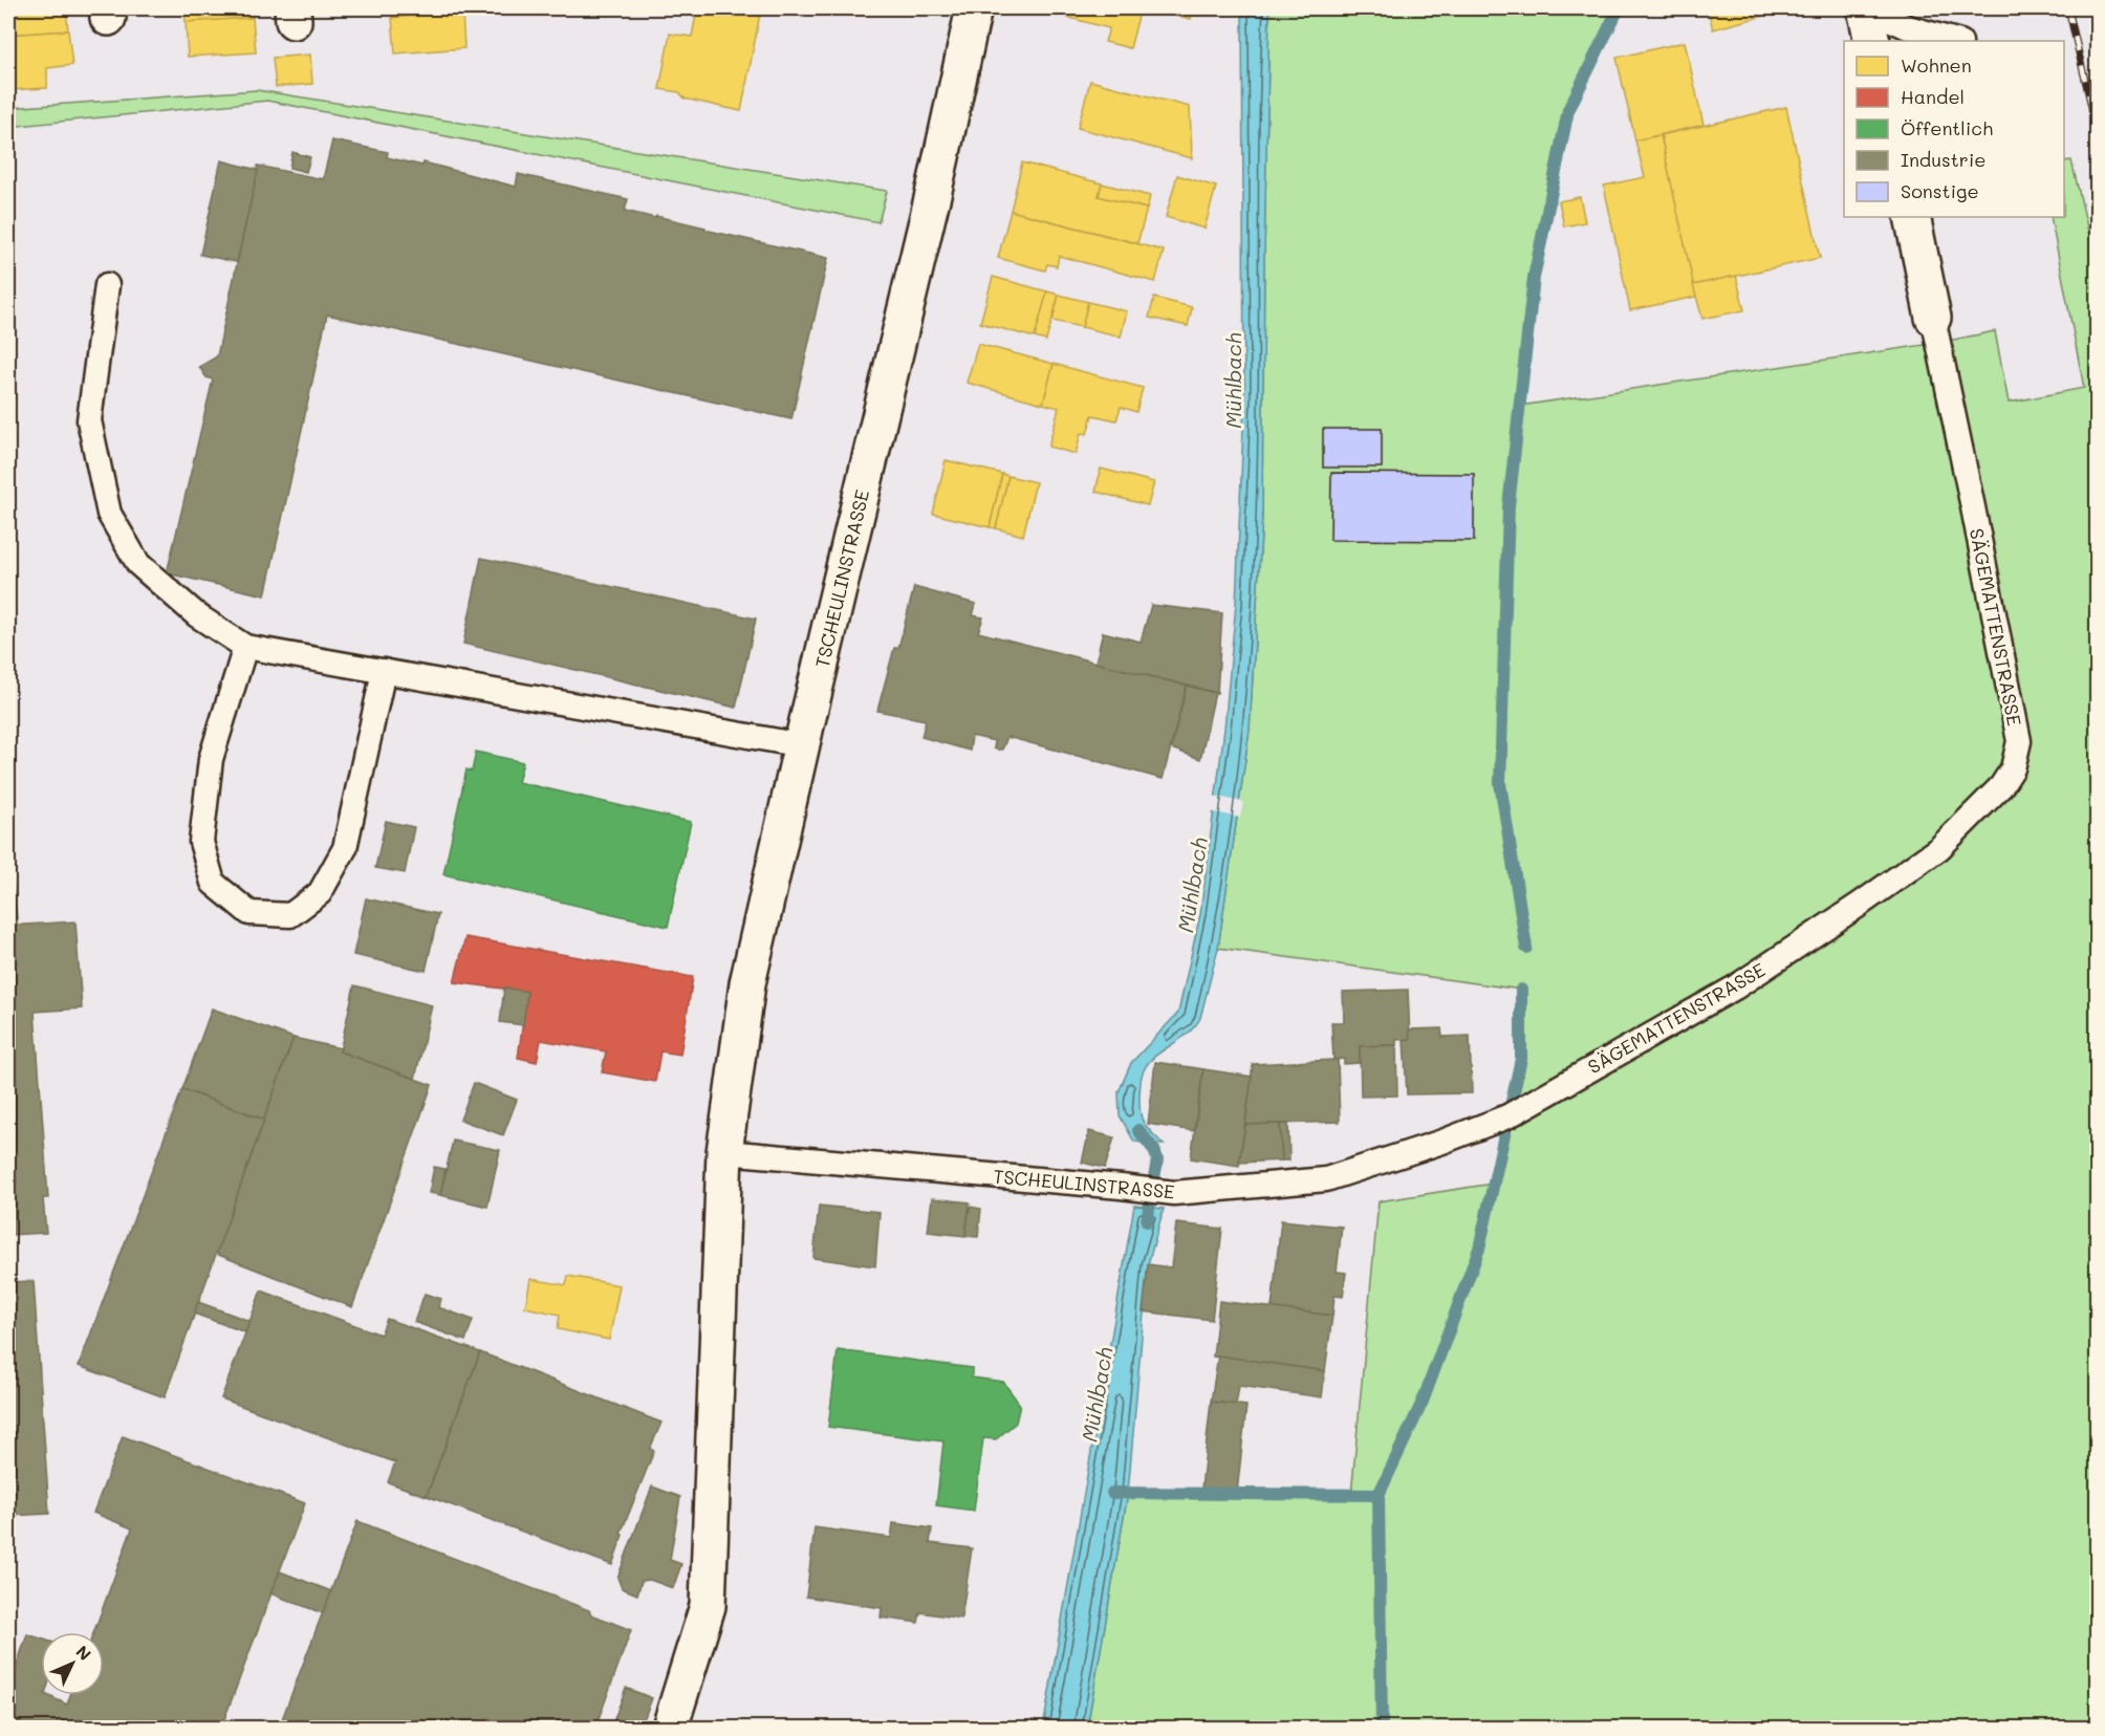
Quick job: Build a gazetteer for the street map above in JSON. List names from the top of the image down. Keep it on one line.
{"streets":{"street":["TSCHEULINSTRASSE","SÄGEMATTENSTRASSE"]},"crossings":[["TSCHEULINSTRASSE","SÄGEMATTENSTRASSE"]],"water":["Mühlbach"],"legend":["Wohnen","Handel","Öffentlich","Industrie","Sonstige"],"north":"top right"}
